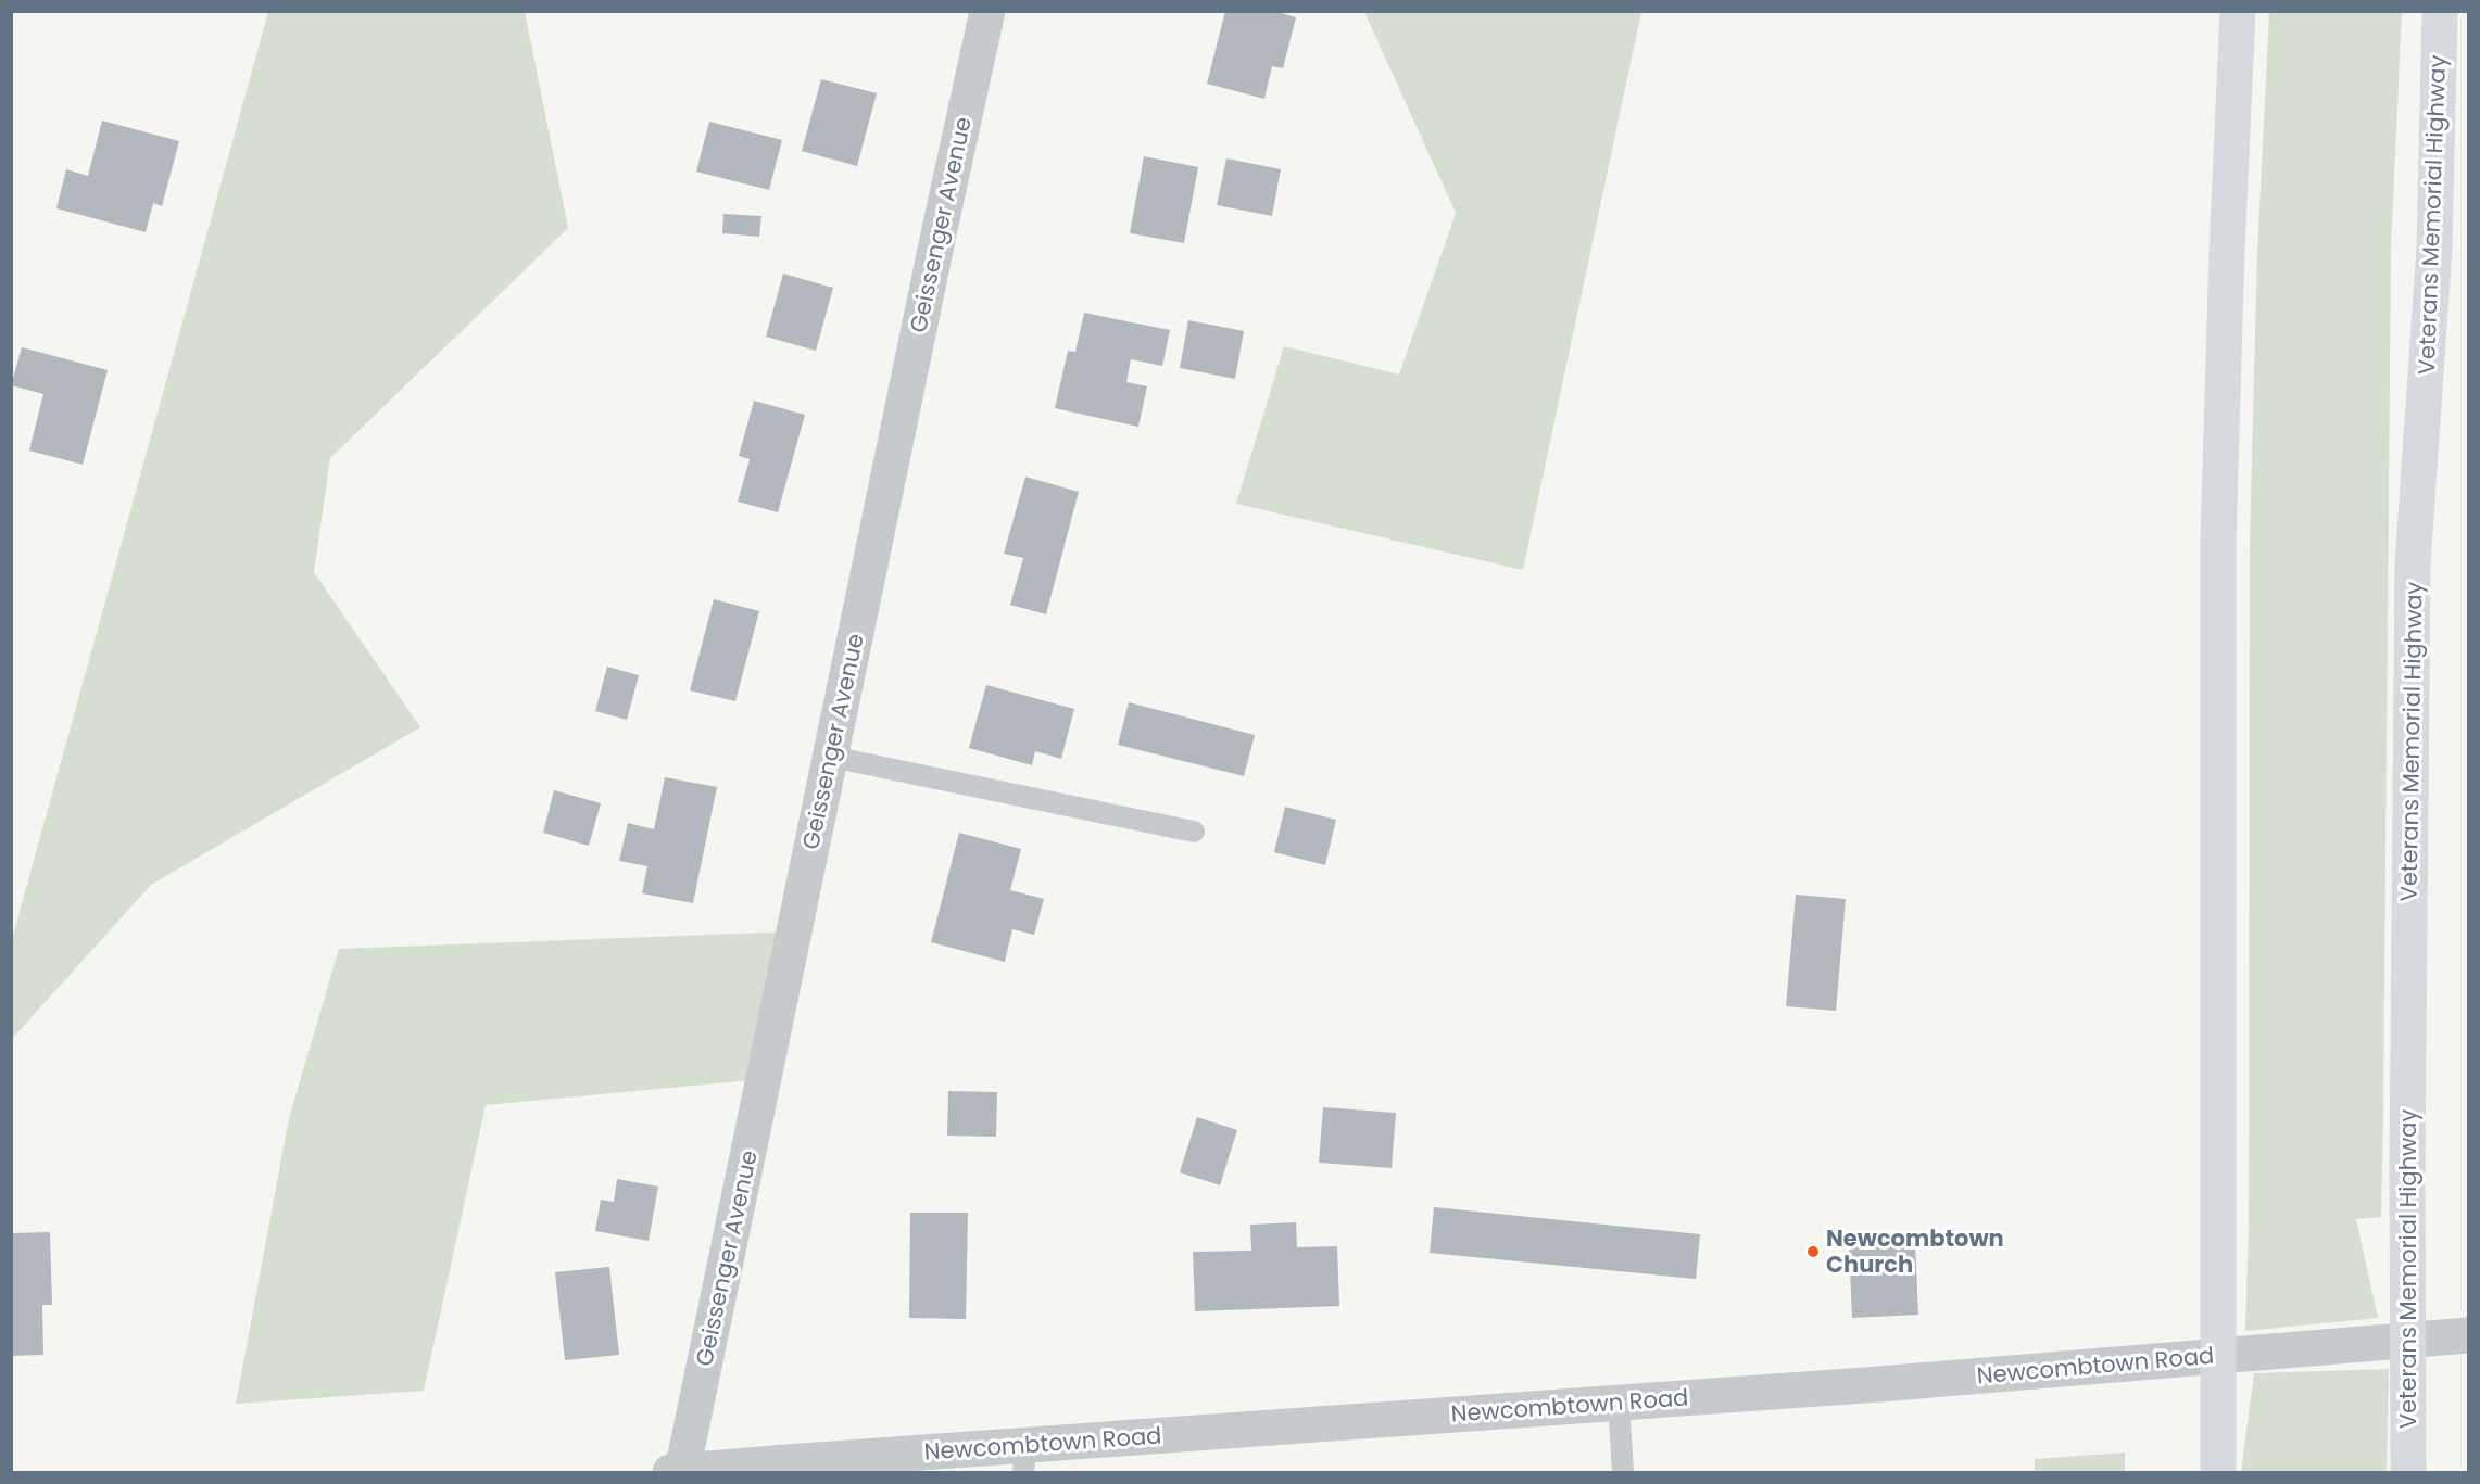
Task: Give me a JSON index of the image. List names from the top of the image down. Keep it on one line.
{"streets":{"highway":["Veterans Memorial Highway"],"street":["Geissenger Avenue","Newcombtown Road"]},"crossings":[["Geissenger Avenue","Newcombtown Road"]],"places":["Newcombtown Church"]}
